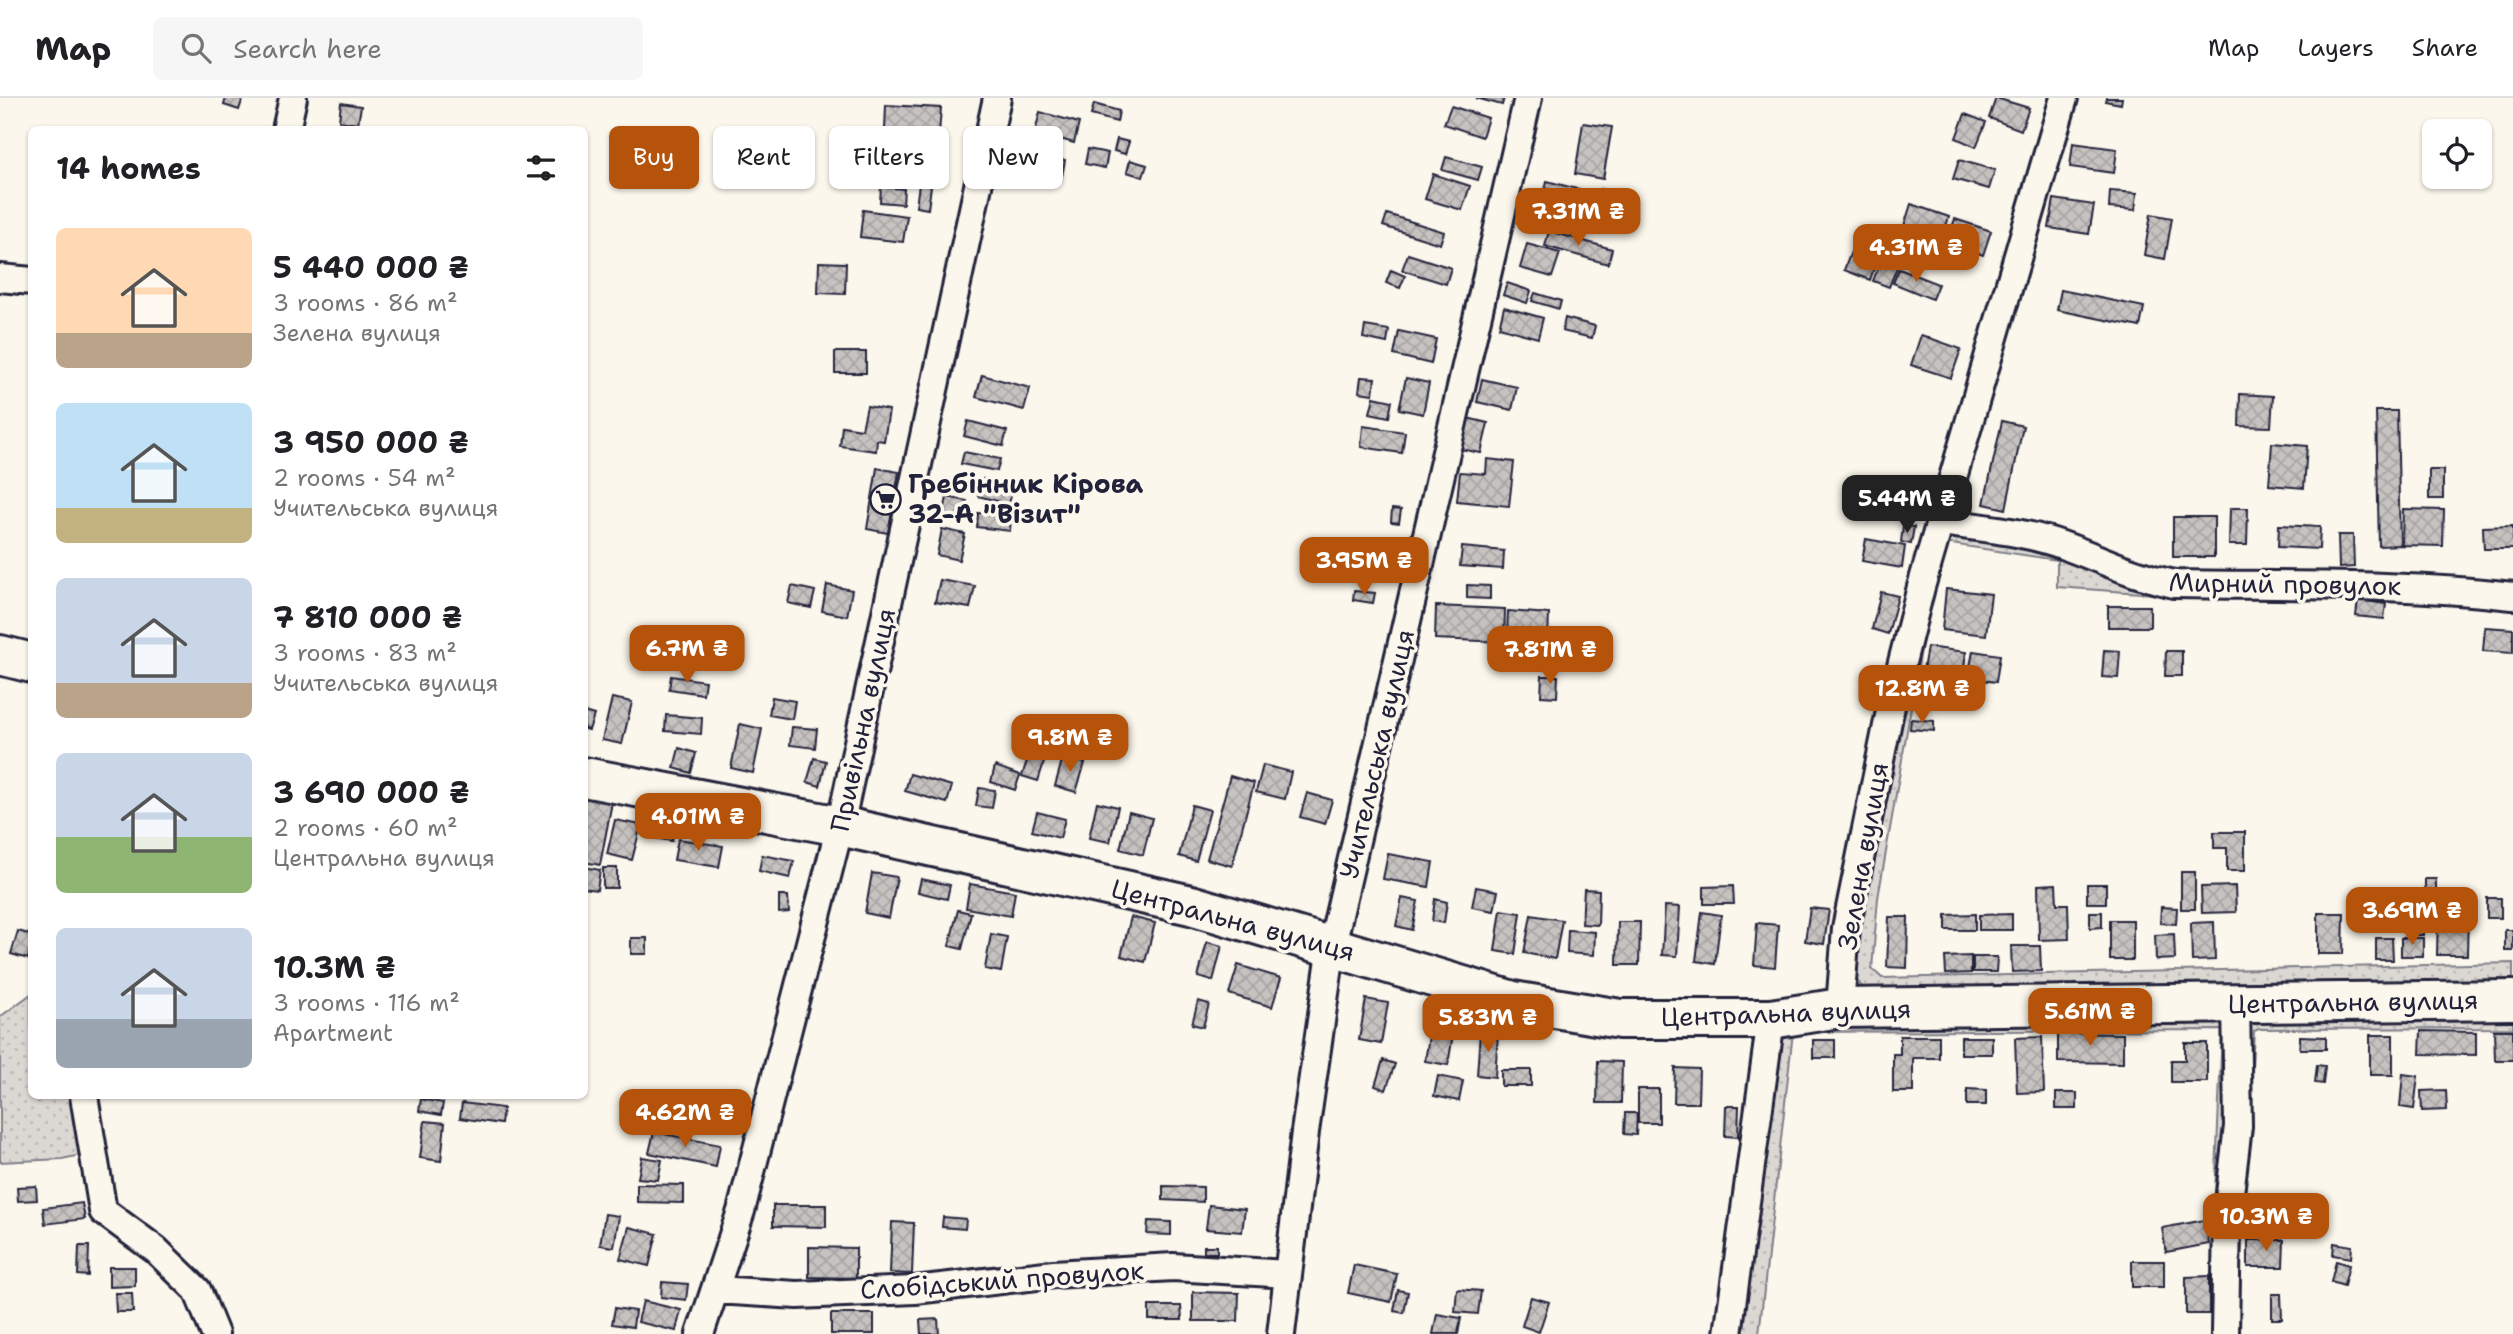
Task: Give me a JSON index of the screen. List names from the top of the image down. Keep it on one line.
{"streets":{"street":["Мирний провулок","Привільна вулиця","Учительська вулиця","Зелена вулиця","Центральна вулиця","Слобідський провулок"]},"crossings":[["Мирний провулок","Зелена вулиця"],["Привільна вулиця","Центральна вулиця"],["Привільна вулиця","Слобідський провулок"],["Учительська вулиця","Центральна вулиця"],["Учительська вулиця","Слобідський провулок"],["Зелена вулиця","Центральна вулиця"]],"places":{"supermarket":["Гребінник Кірова 32-А \"Візит\""]},"page":{"header":"Map","search":"Search here","nav":["Map","Layers","Share"],"chip":["Buy","Rent","Filters","New"],"heading":"14 homes","price":["7.31M ₴","4.31M ₴","5.44M ₴","3.95M ₴","6.7M ₴","7.81M ₴","12.8M ₴","9.8M ₴","4.01M ₴","3.69M ₴","5.61M ₴","5.83M ₴","4.62M ₴","10.3M ₴"],"list":[{"name":"5 440 000 ₴","note":"3 rooms · 86 m² · Зелена вулиця"},{"name":"3 950 000 ₴","note":"2 rooms · 54 m² · Учительська вулиця"},{"name":"7 810 000 ₴","note":"3 rooms · 83 m² · Учительська вулиця"},{"name":"3 690 000 ₴","note":"2 rooms · 60 m² · Центральна вулиця"},{"name":"10.3M ₴","note":"3 rooms · 116 m² · Apartment"}]}}
